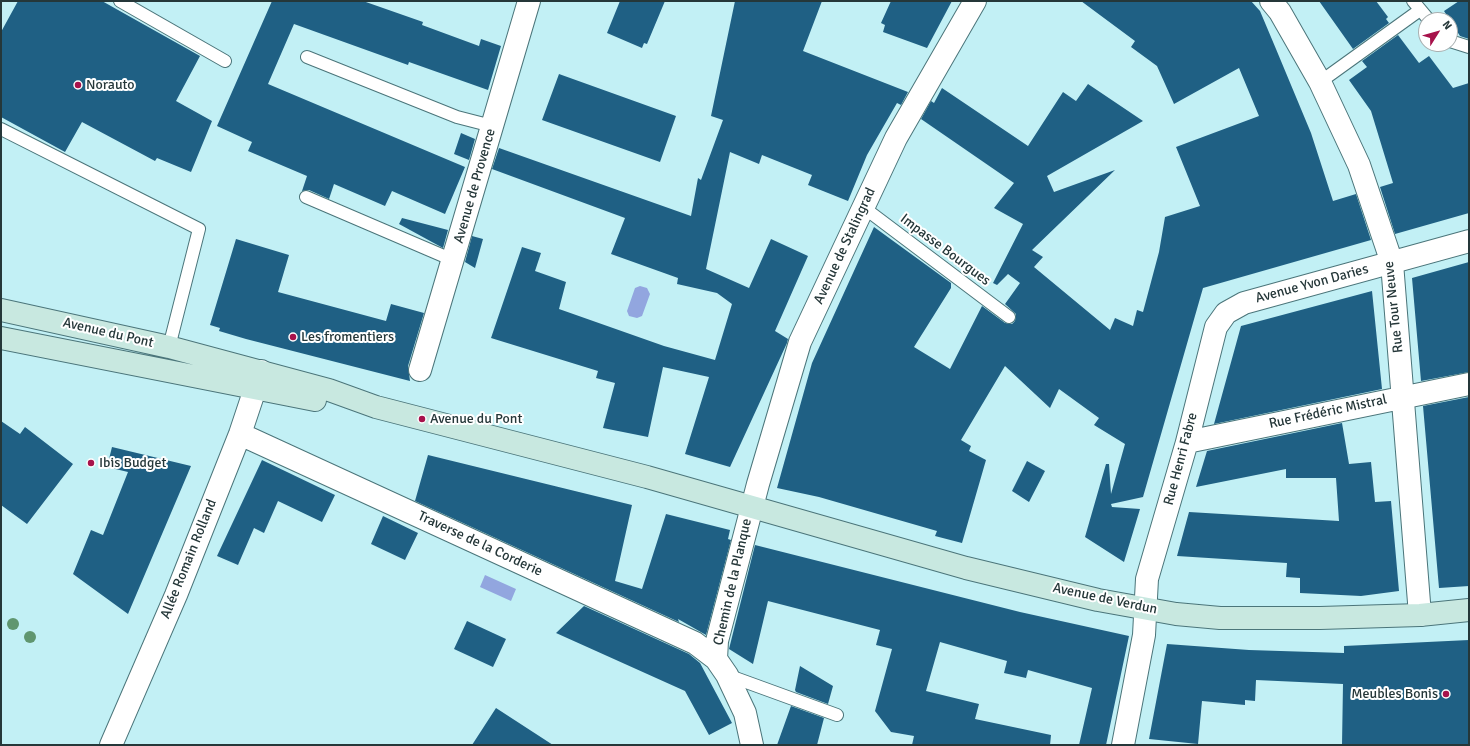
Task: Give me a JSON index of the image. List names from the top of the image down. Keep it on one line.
{"streets":{"main road":["Avenue du Pont","Avenue de Verdun"],"street":["Avenue de Provence","Avenue de Stalingrad","Avenue Yvon Daries","Rue Tour Neuve","Rue Frédéric Mistral","Rue Henri Fabre","Traverse de la Corderie","Allée Romain Rolland","Chemin de la Planque"],"lane":["Impasse Bourgues"]},"crossings":[["Avenue de Stalingrad","Impasse Bourgues"],["Avenue de Stalingrad","Avenue du Pont"],["Avenue de Stalingrad","Chemin de la Planque"],["Avenue de Stalingrad","Avenue de Verdun"],["Avenue Yvon Daries","Rue Tour Neuve"],["Avenue Yvon Daries","Rue Henri Fabre"],["Rue Tour Neuve","Rue Frédéric Mistral"],["Rue Tour Neuve","Avenue de Verdun"],["Avenue du Pont","Allée Romain Rolland"],["Avenue du Pont","Chemin de la Planque"],["Avenue du Pont","Avenue de Verdun"],["Rue Frédéric Mistral","Rue Henri Fabre"],["Rue Henri Fabre","Avenue de Verdun"],["Traverse de la Corderie","Allée Romain Rolland"],["Traverse de la Corderie","Chemin de la Planque"],["Chemin de la Planque","Avenue de Verdun"]],"places":["Norauto","Les fromentiers","Avenue du Pont","Ibis Budget","Meubles Bonis"],"north":"top right"}
